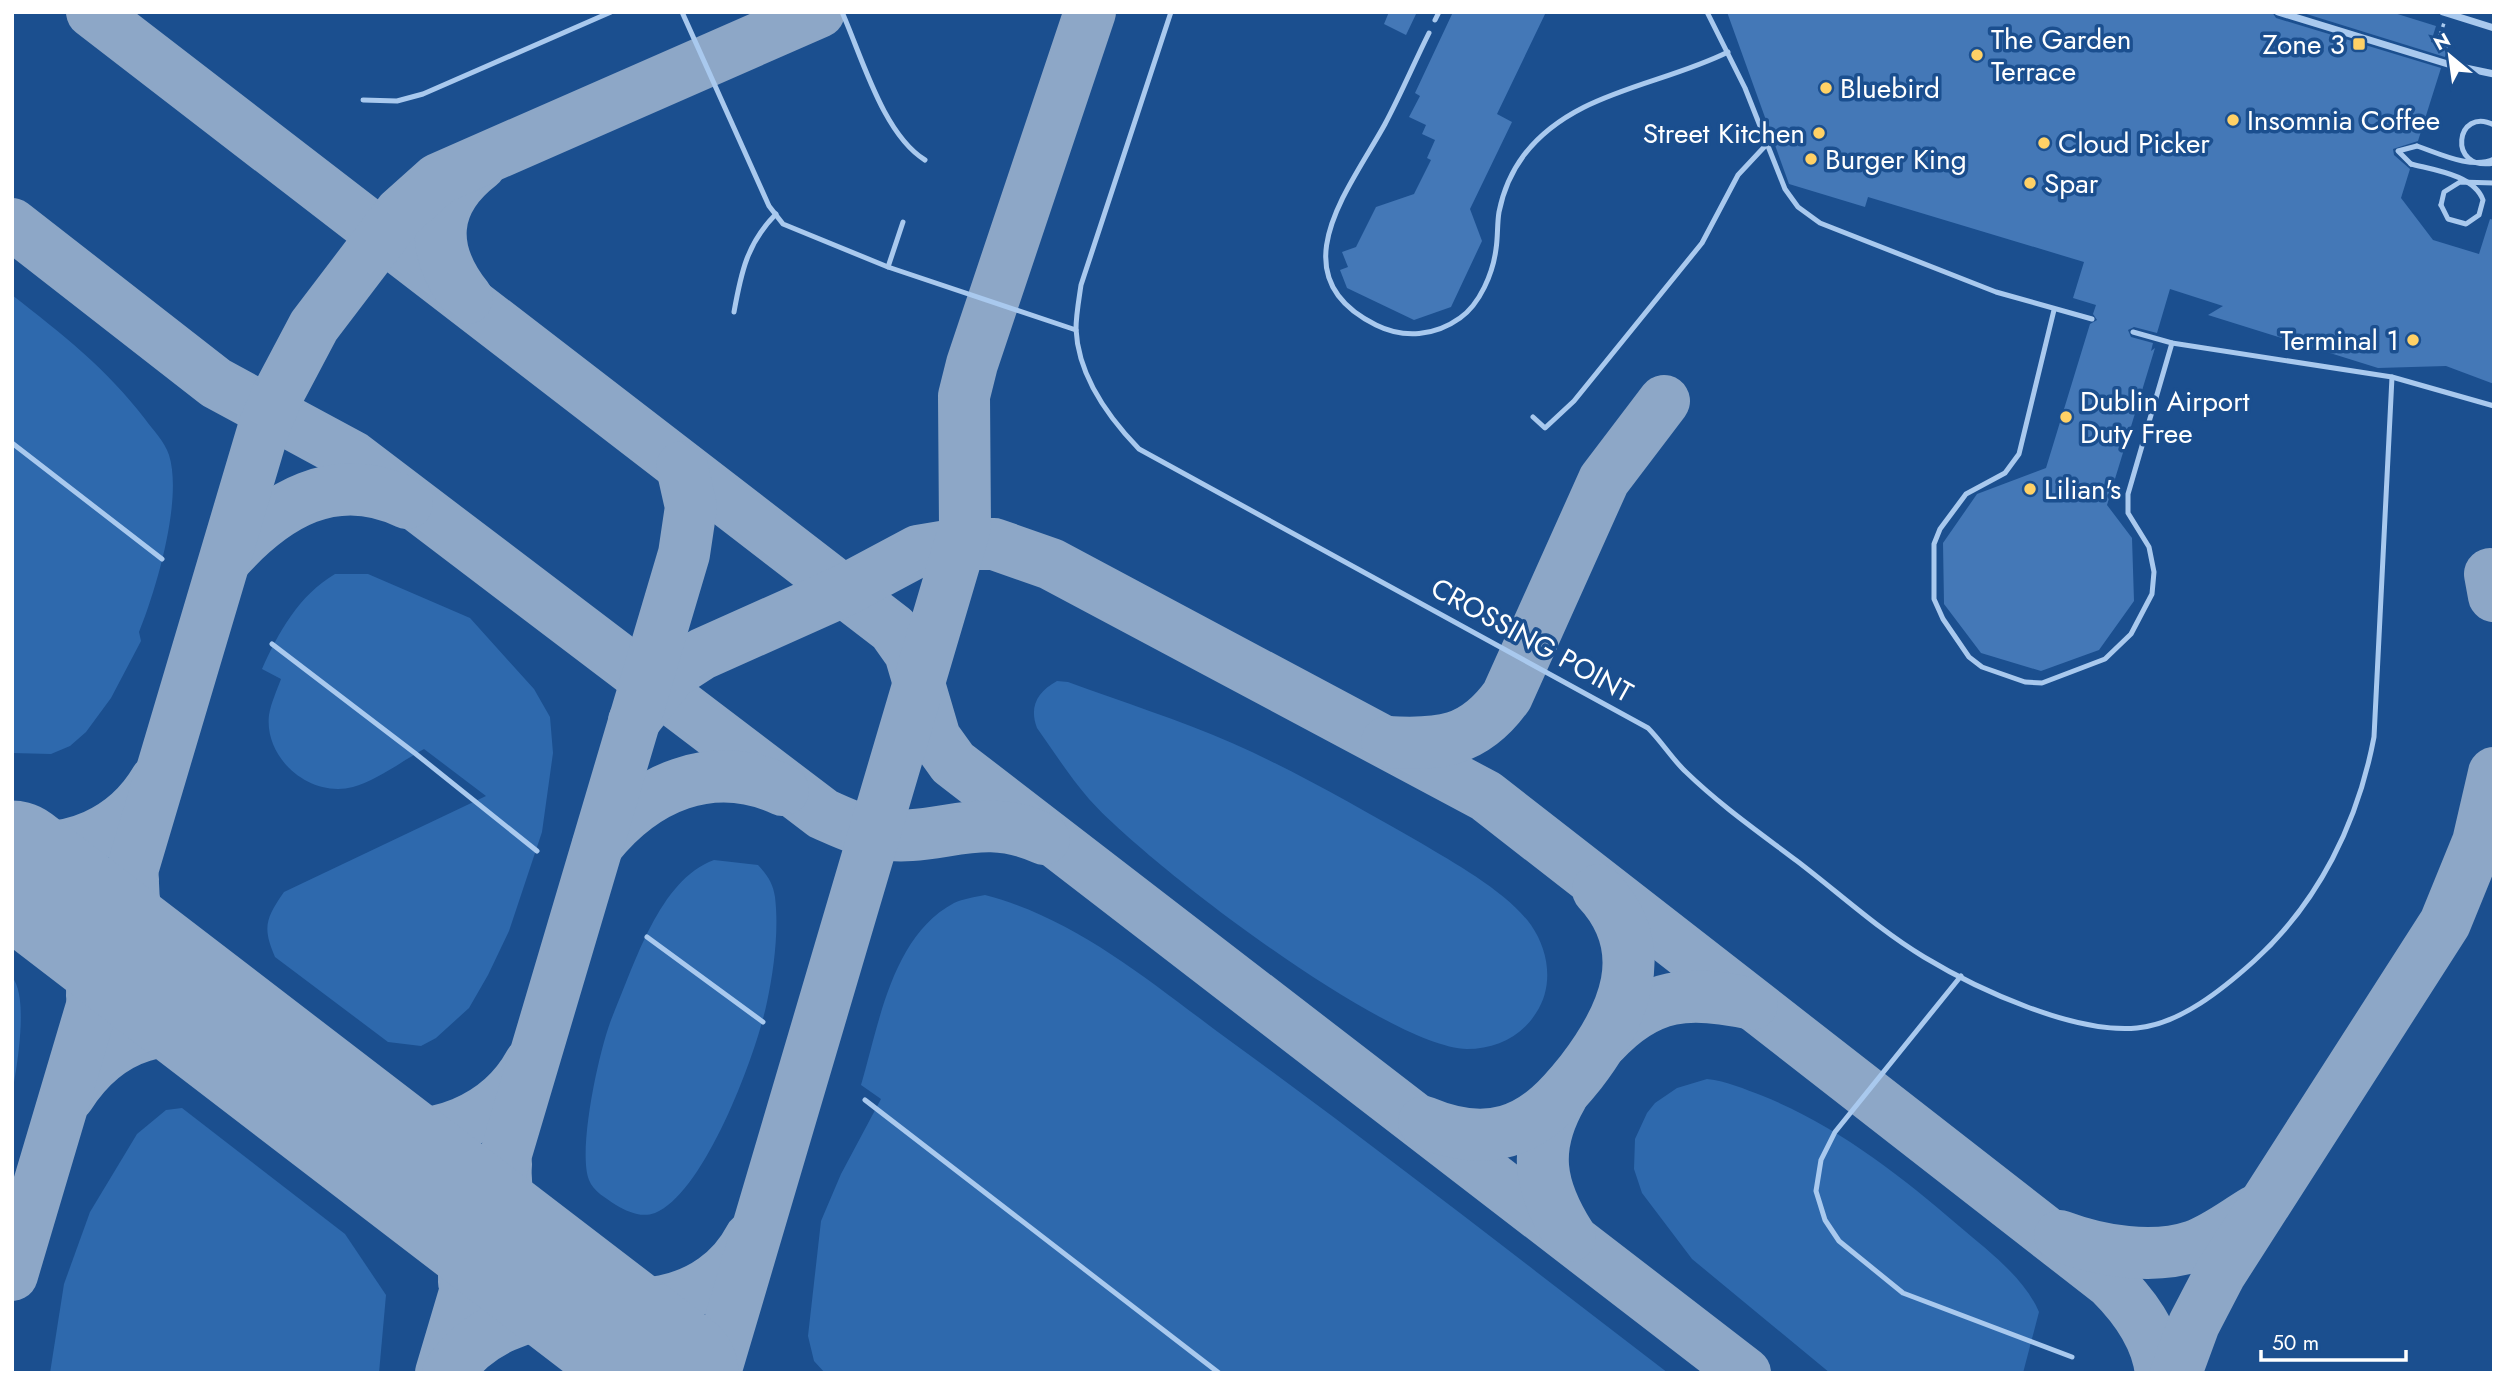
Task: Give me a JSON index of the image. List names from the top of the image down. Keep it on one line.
{"streets":{"lane":["CROSSING POINT"]},"places":{"transit":["Zone 3"],"other":["The Garden Terrace","Bluebird","Insomnia Coffee","Street Kitchen","Cloud Picker","Burger King","Spar","Terminal 1","Dublin Airport Duty Free","Lilian's"]},"scale_bar":"50 m","north":"top left"}
